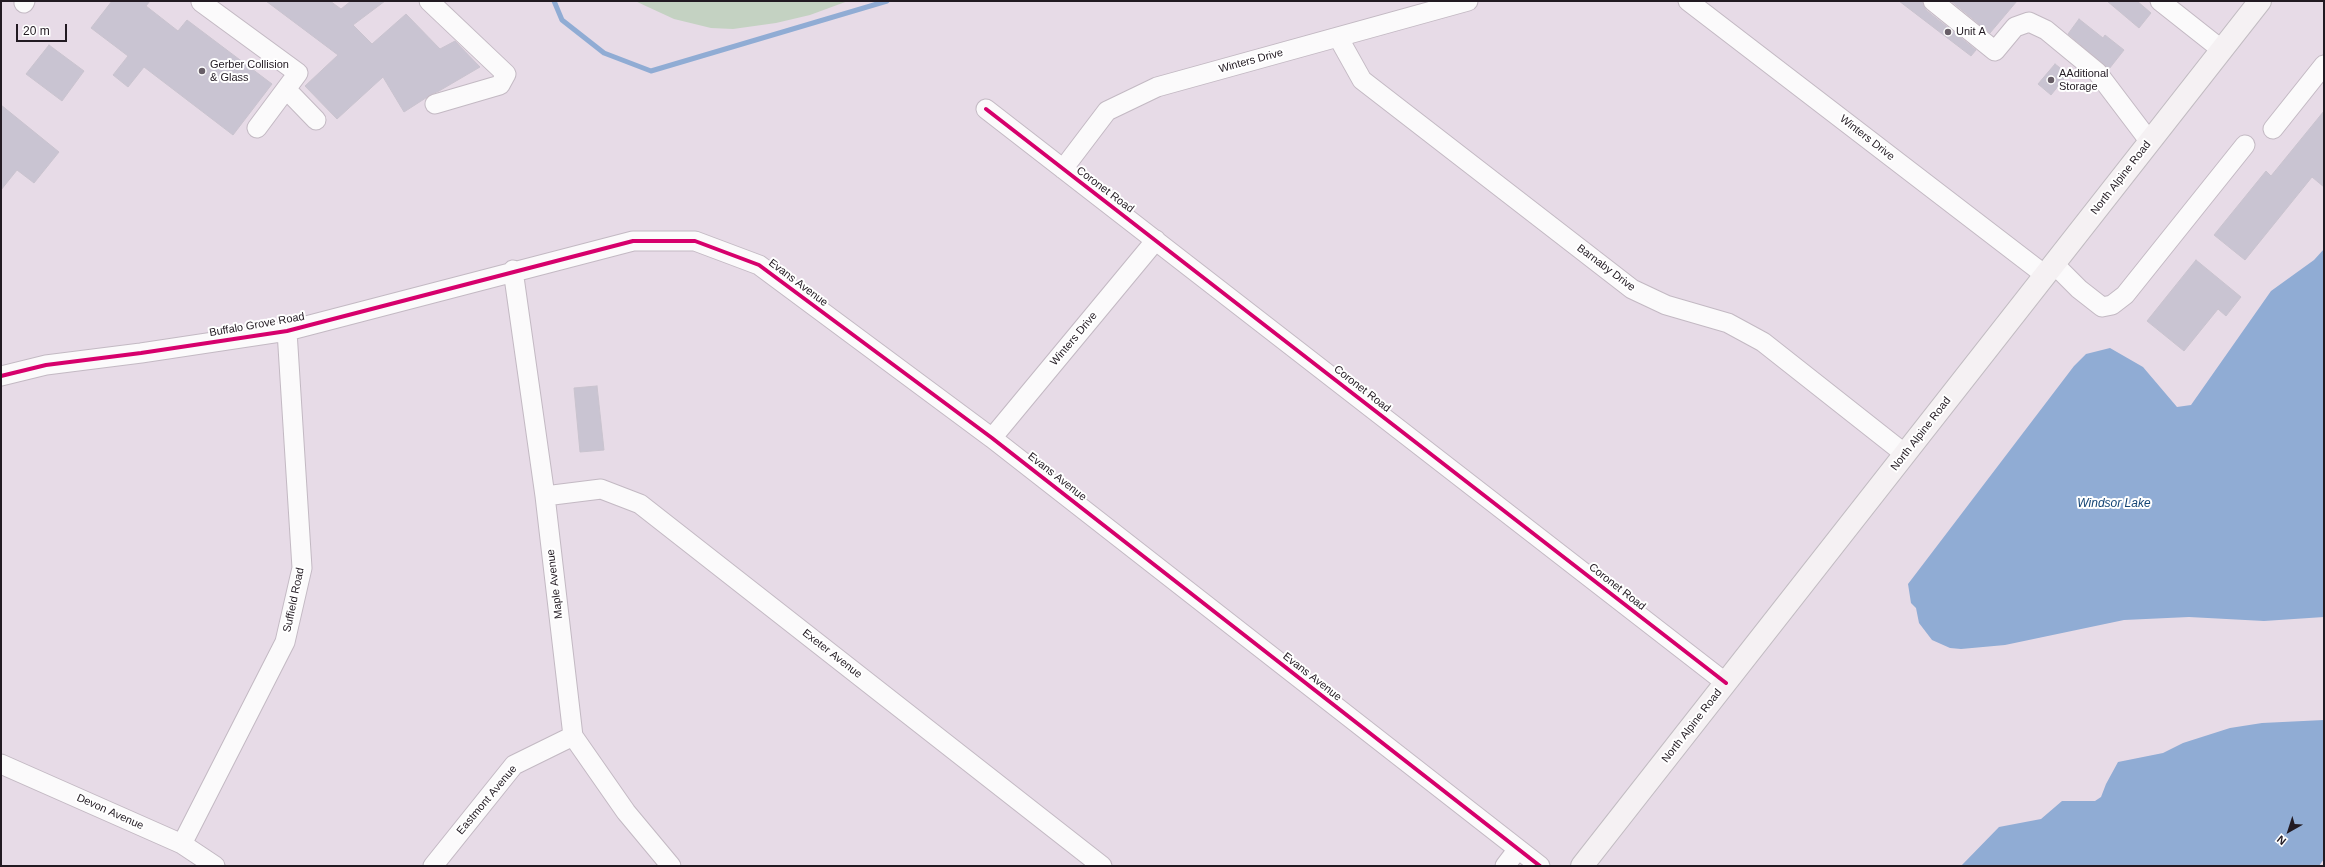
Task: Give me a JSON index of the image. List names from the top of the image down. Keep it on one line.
{"streets":{"main road":["North Alpine Road"],"street":["Winters Drive","Coronet Road","Barnaby Drive","Evans Avenue","Buffalo Grove Road","Maple Avenue","Suffield Road","Exeter Avenue","Eastmont Avenue","Devon Avenue"]},"crossings":[["Winters Drive","North Alpine Road"],["Winters Drive","Coronet Road"],["Winters Drive","Barnaby Drive"],["Winters Drive","Evans Avenue"],["North Alpine Road","Coronet Road"],["North Alpine Road","Barnaby Drive"],["Evans Avenue","Buffalo Grove Road"],["Evans Avenue","Maple Avenue"],["Buffalo Grove Road","Maple Avenue"],["Buffalo Grove Road","Suffield Road"],["Maple Avenue","Exeter Avenue"],["Maple Avenue","Eastmont Avenue"],["Suffield Road","Devon Avenue"]],"water":["Windsor Lake"],"places":["Unit A","Gerber Collision & Glass","AAditional Storage"],"scale_bar":"20 m","north":"bottom left"}
